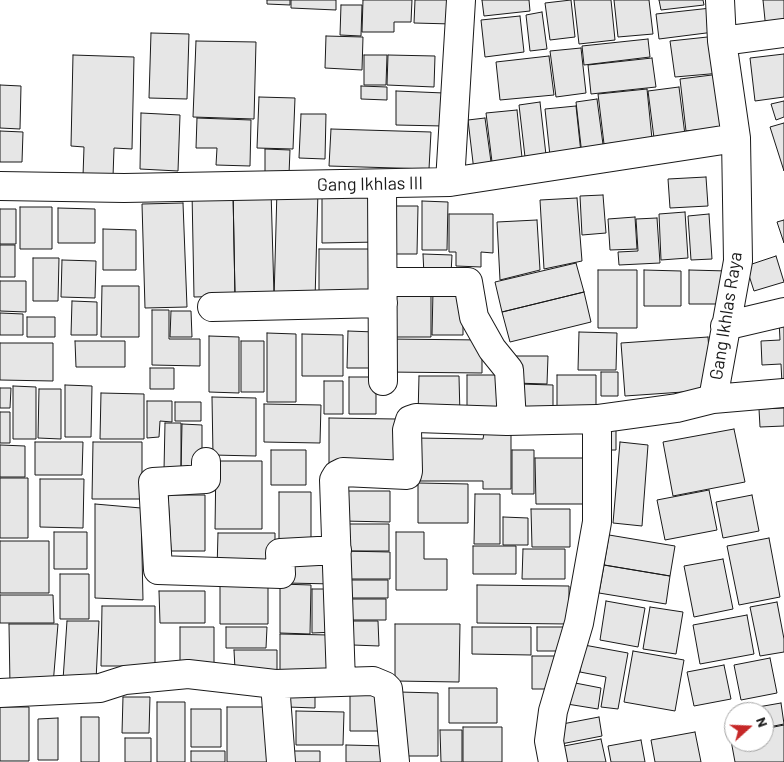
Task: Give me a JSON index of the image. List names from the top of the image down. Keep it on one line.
{"streets":{"street":["Gang Ikhlas III","Gang Ikhlas Raya"]},"crossings":[["Gang Ikhlas III","Gang Ikhlas Raya"]],"north":"right"}
